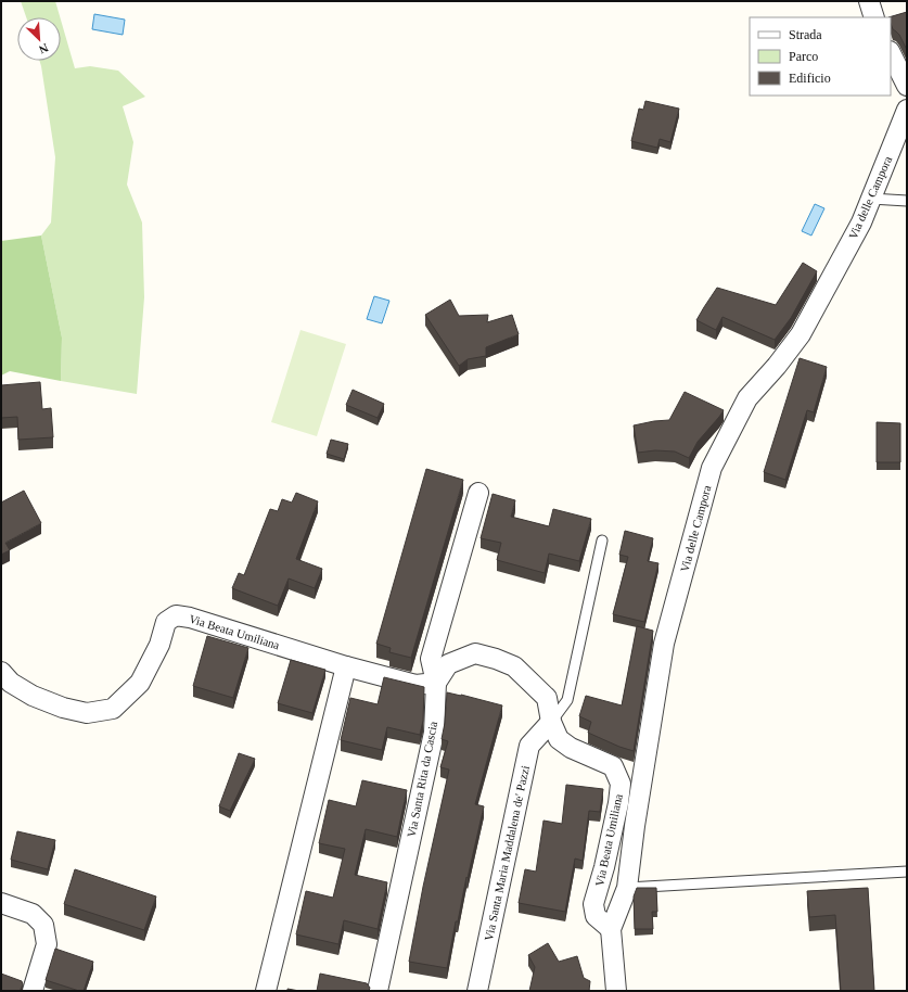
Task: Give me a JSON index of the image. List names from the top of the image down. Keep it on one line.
{"streets":{"street":["Via delle Campora","Via Beata Umiliana","Via Santa Rita da Cascia","Via Santa Maria Maddalena de' Pazzi"]},"crossings":[["Via delle Campora","Via Beata Umiliana"],["Via Beata Umiliana","Via Santa Rita da Cascia"],["Via Beata Umiliana","Via Santa Maria Maddalena de' Pazzi"]],"legend":["Strada","Parco","Edificio"],"north":"bottom right"}
